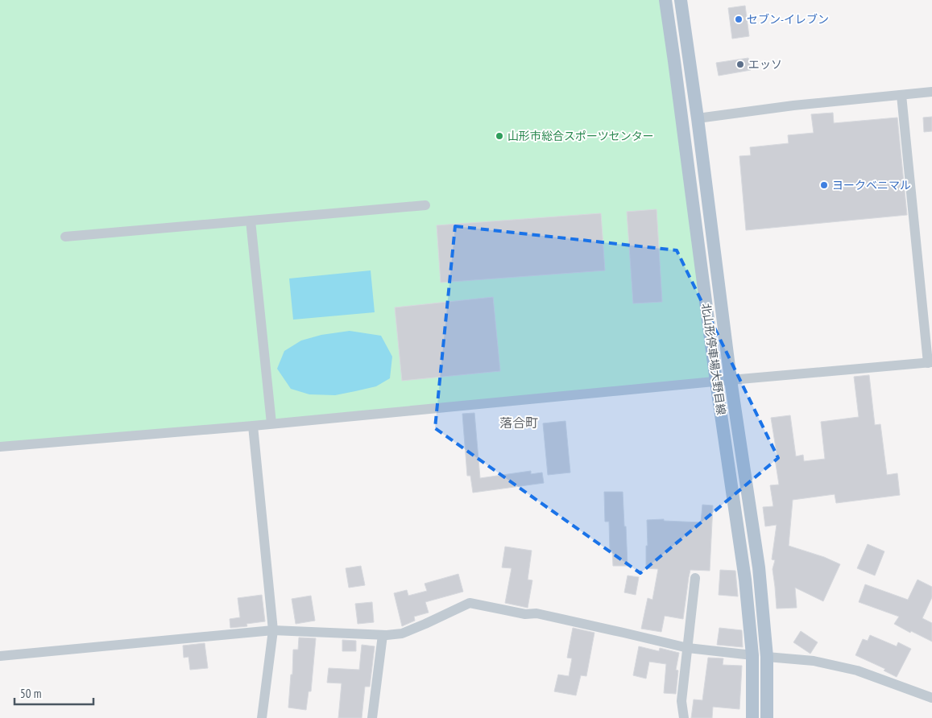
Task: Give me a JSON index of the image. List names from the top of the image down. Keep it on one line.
{"streets":{"main road":["北山形停車場大野目線"]},"districts":["落合町"],"places":["セブン-イレブン","エッソ","山形市総合スポーツセンター","ヨークベニマル"],"scale_bar":"50 m"}
